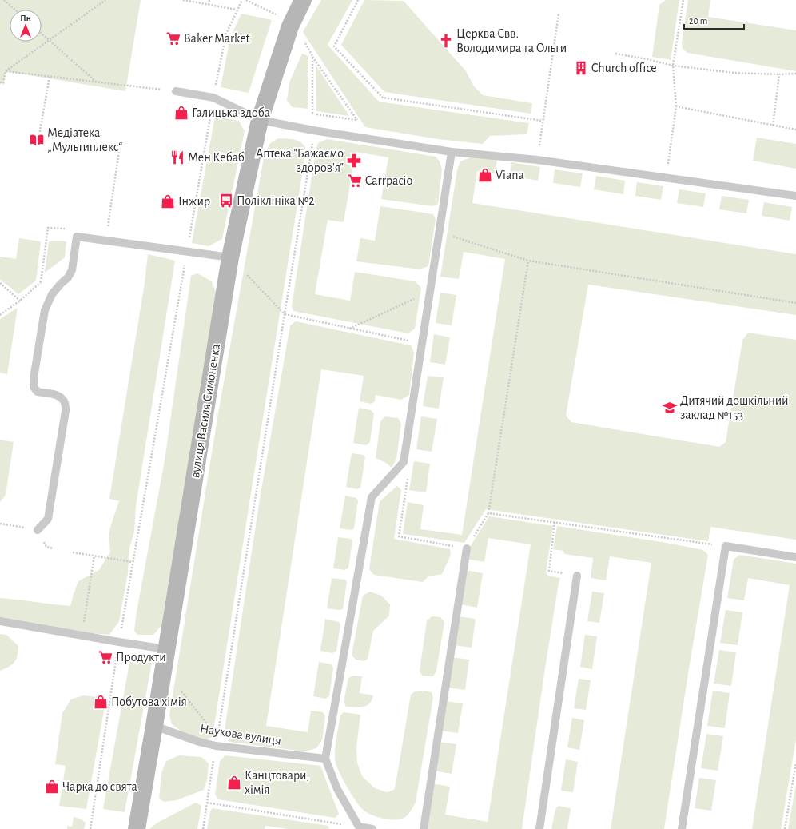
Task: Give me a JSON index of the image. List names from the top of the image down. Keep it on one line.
{"streets":{"street":["вулиця Василя Симоненка"],"lane":["Наукова вулиця"]},"crossings":[["вулиця Василя Симоненка","Наукова вулиця"]],"places":{"supermarket":["Baker Market","Carrpacio","Продукти"],"church":["Церква Свв. Володимира та Ольги"],"building":["Church office"],"shop":["Галицька здоба","Viana","Інжир","Побутова хімія","Канцтовари, хімія","Чарка до свята"],"library":["Медіатека „Мультиплекс“"],"restaurant":["Мен Кебаб"],"pharmacy":["Аптека \"Бажаємо здоров'я\""],"bus stop":["Поліклініка №2"],"school or university":["Дитячий дошкільний заклад №153"]},"scale_bar":"20 m","north":"top"}
